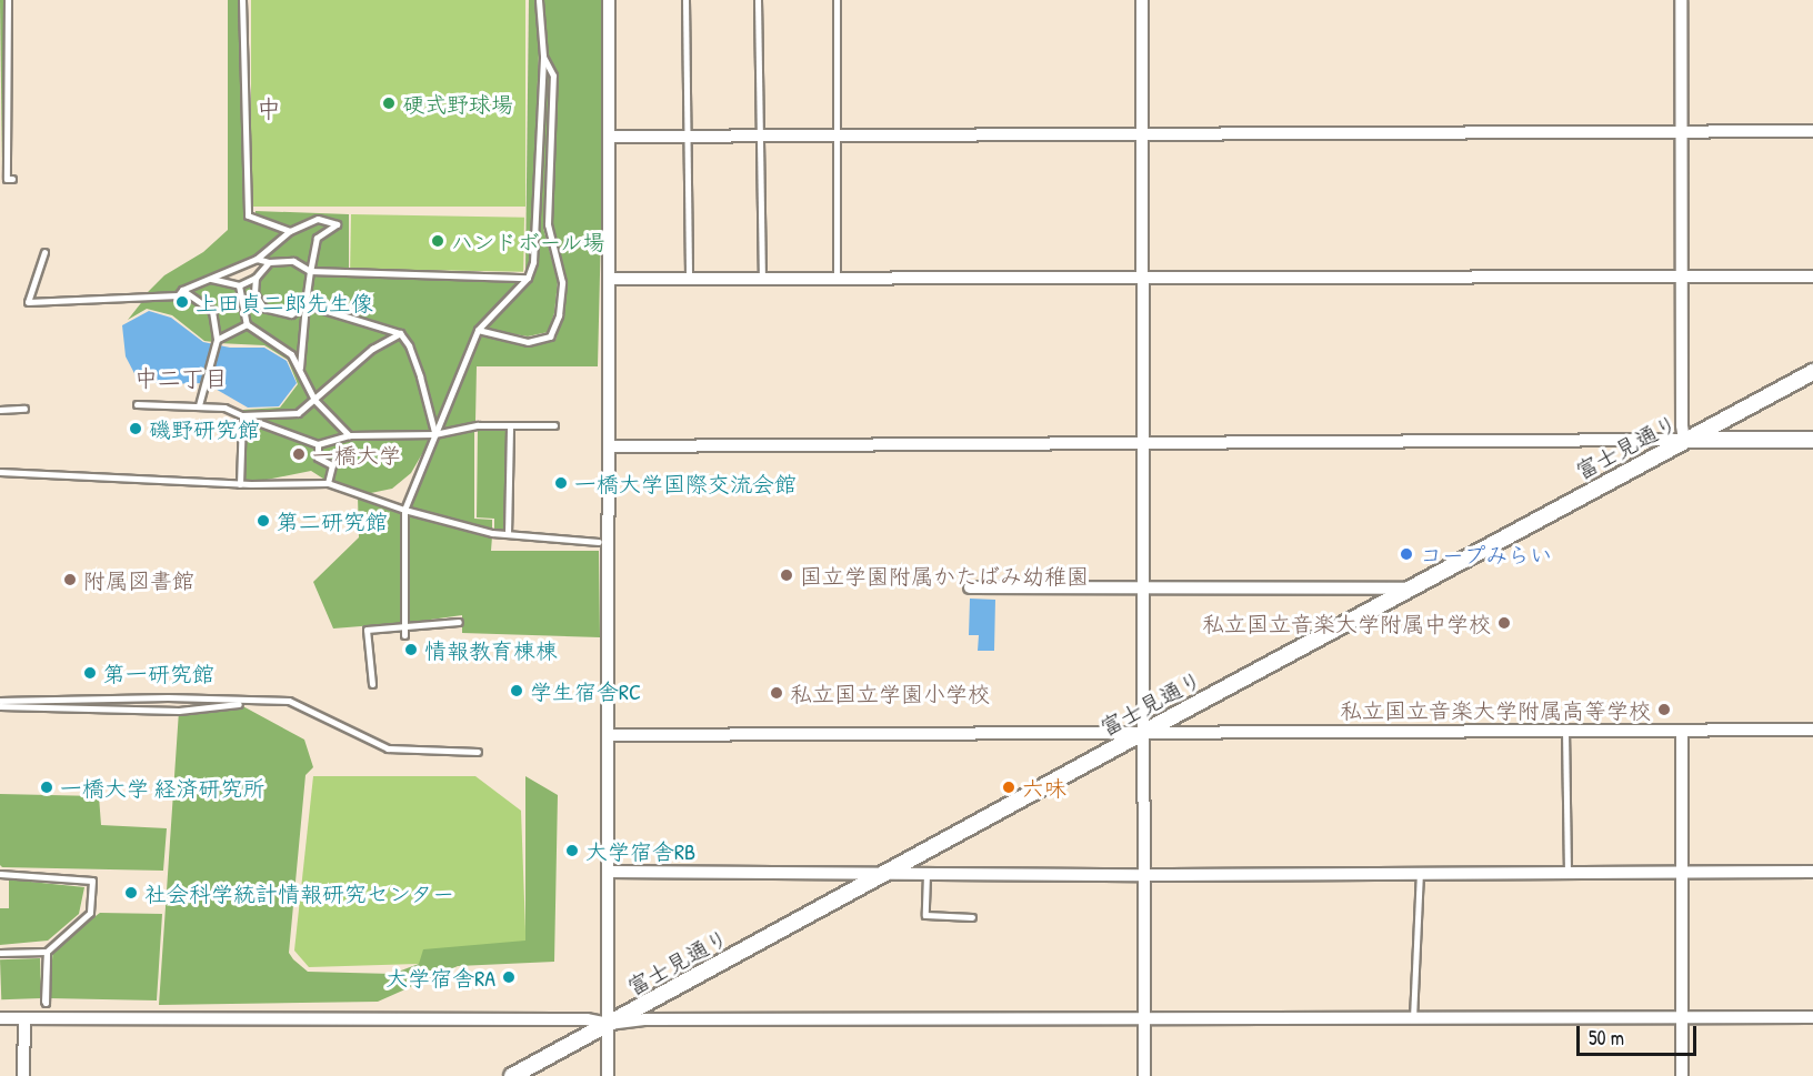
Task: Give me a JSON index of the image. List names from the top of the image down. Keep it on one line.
{"streets":{"street":["富士見通り"]},"districts":["中","中二丁目"],"places":["硬式野球場","ハンドボール場","上田貞二郎先生像","磯野研究館","一橋大学","一橋大学国際交流会館","第二研究館","コープみらい","国立学園附属かたばみ幼稚園","附属図書館","私立国立音楽大学附属中学校","情報教育棟棟","第一研究館","学生宿舎RC","私立国立学園小学校","私立国立音楽大学附属高等学校","一橋大学 経済研究所","六味","大学宿舎RB","社会科学統計情報研究センター","大学宿舎RA"],"scale_bar":"50 m"}
